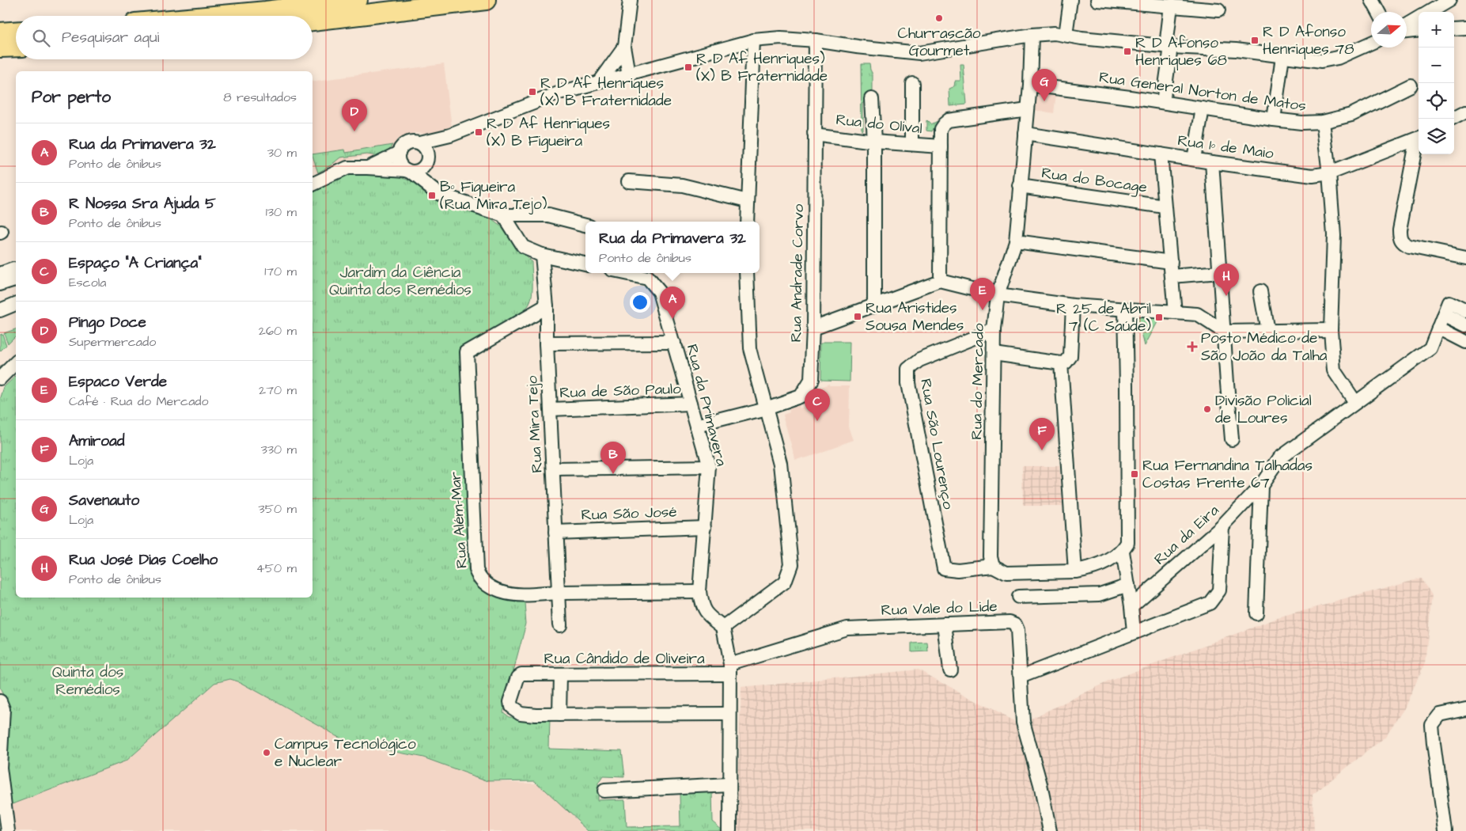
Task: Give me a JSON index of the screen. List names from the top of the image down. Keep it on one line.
{"streets":{"street":["Rua General Norton de Matos","Rua do Olival","Rua 1º de Maio","Rua do Bocage","Rua Andrade Corvo","Rua do Mercado","Rua de São Paulo","Rua da Primavera","Rua Mira Tejo","Rua São Lourenço","Rua São José","Rua Além-Mar","Rua da Eira","Rua Vale do Lide","Rua Cândido de Oliveira"]},"crossings":[["Rua General Norton de Matos","Rua do Mercado"],["Rua do Olival","Rua Andrade Corvo"],["Rua 1º de Maio","Rua do Mercado"],["Rua do Bocage","Rua do Mercado"],["Rua Andrade Corvo","Rua da Primavera"],["Rua do Mercado","Rua São Lourenço"],["Rua de São Paulo","Rua da Primavera"],["Rua de São Paulo","Rua Mira Tejo"],["Rua da Primavera","Rua São José"],["Rua da Primavera","Rua Além-Mar"],["Rua Mira Tejo","Rua São José"],["Rua Mira Tejo","Rua Além-Mar"],["Rua Vale do Lide","Rua Cândido de Oliveira"]],"parks":["Jardim da Ciência Quinta dos Remédios","Quinta dos Remédios"],"places":{"other":["Churrascão Gourmet","Divisão Policial de Loures","Campus Tecnológico e Nuclear"],"transit":["R D Afonso Henriques 78","R D Afonso Henriques 68","R D Af Henriques) (X) B Fraternidade","R D Af Henriques (X) B Fraternidade","R D Af Henriques (X) B Figueira","Bº Figueira (Rua Mira Tejo)","Rua Aristides Sousa Mendes","R 25 de Abril 7 (C Saúde)","Rua Fernandina Talhadas Costas Frente 67"],"health":["Posto Médico de São João da Talha"]},"north":"right","page":{"map_buttons":["+","−"],"search":"Pesquisar aqui","pins":["G","D","H","E","A","C","F","B"],"heading":["Por perto","8 resultados"],"list":[{"mark":"A","name":"Rua da Primavera 32","note":"Ponto de ônibus","value":"30 m"},{"mark":"B","name":"R Nossa Sra Ajuda 5","note":"Ponto de ônibus","value":"130 m"},{"mark":"C","name":"Espaço \"A Criança\"","note":"Escola","value":"170 m"},{"mark":"D","name":"Pingo Doce","note":"Supermercado","value":"260 m"},{"mark":"E","name":"Espaco Verde","note":"Café · Rua do Mercado","value":"270 m"},{"mark":"F","name":"Amiroad","note":"Loja","value":"330 m"},{"mark":"G","name":"Savenauto","note":"Loja","value":"350 m"},{"mark":"H","name":"Rua José Dias Coelho","note":"Ponto de ônibus","value":"450 m"}],"popup":["Rua da Primavera 32","Ponto de ônibus"]}}
